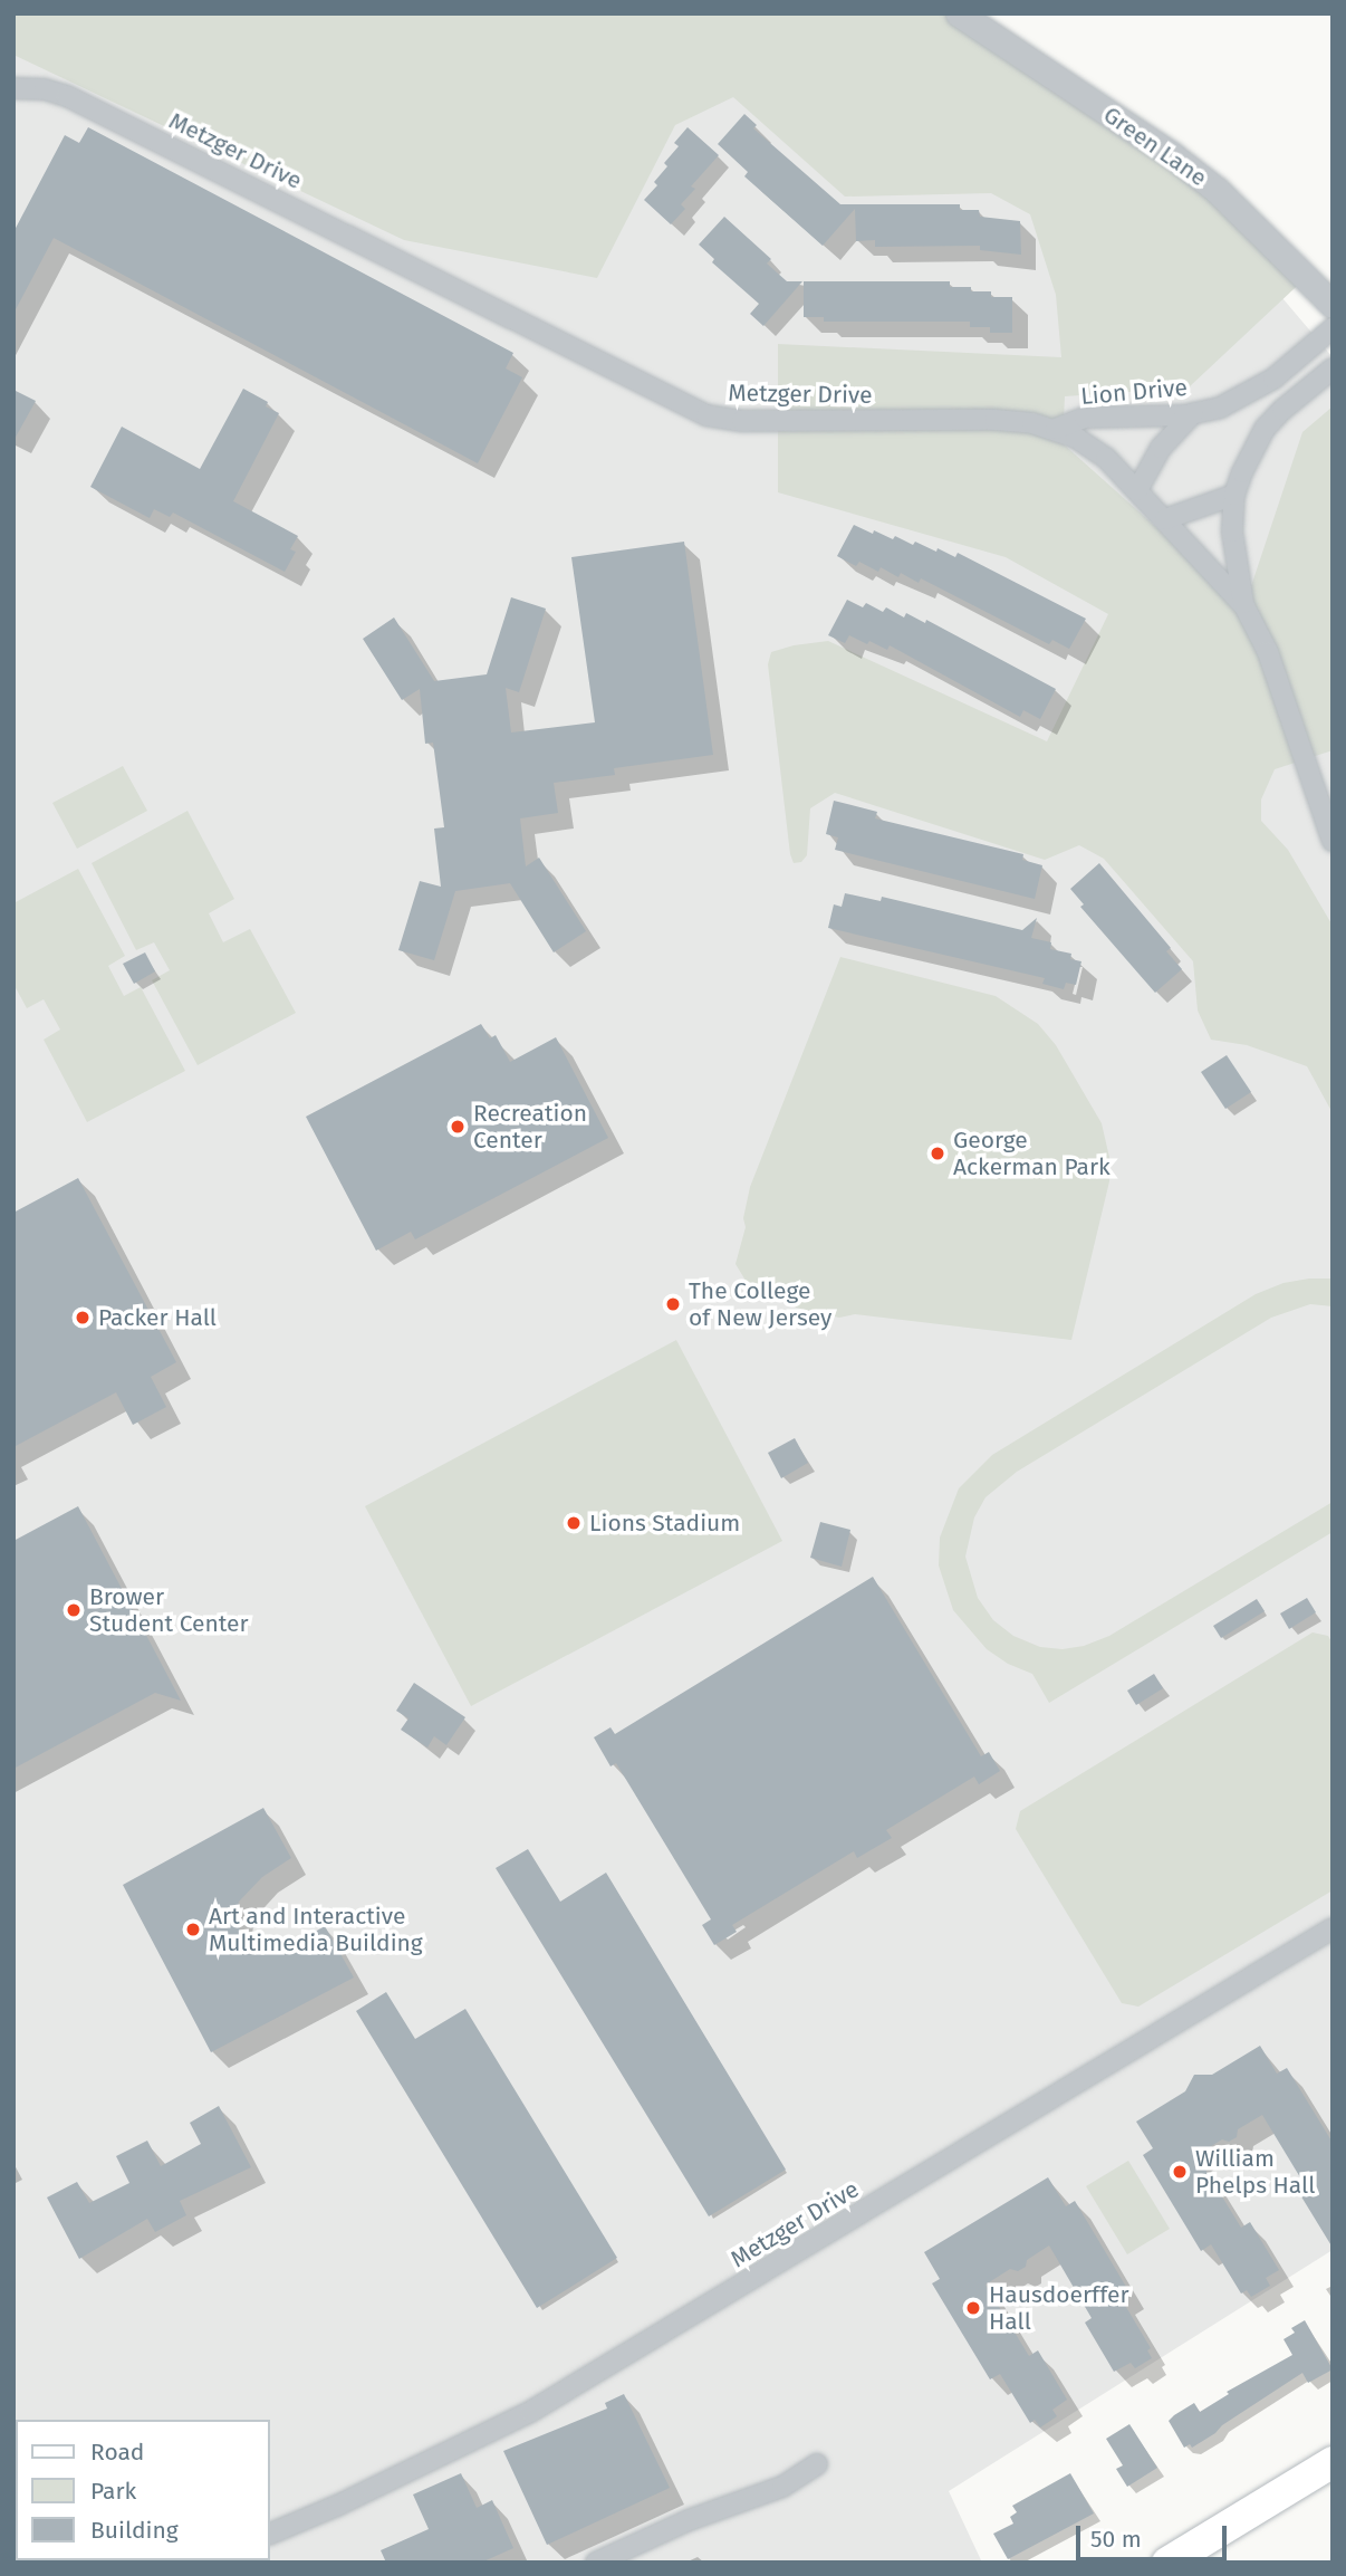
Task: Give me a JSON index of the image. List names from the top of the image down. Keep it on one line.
{"streets":{"street":["Green Lane","Metzger Drive","Lion Drive"]},"crossings":[["Metzger Drive","Lion Drive"]],"places":["Recreation Center","George Ackerman Park","The College of New Jersey","Packer Hall","Lions Stadium","Brower Student Center","Art and Interactive Multimedia Building","William Phelps Hall","Hausdoerffer Hall"],"legend":["Road","Park","Building"],"scale_bar":"50 m"}
